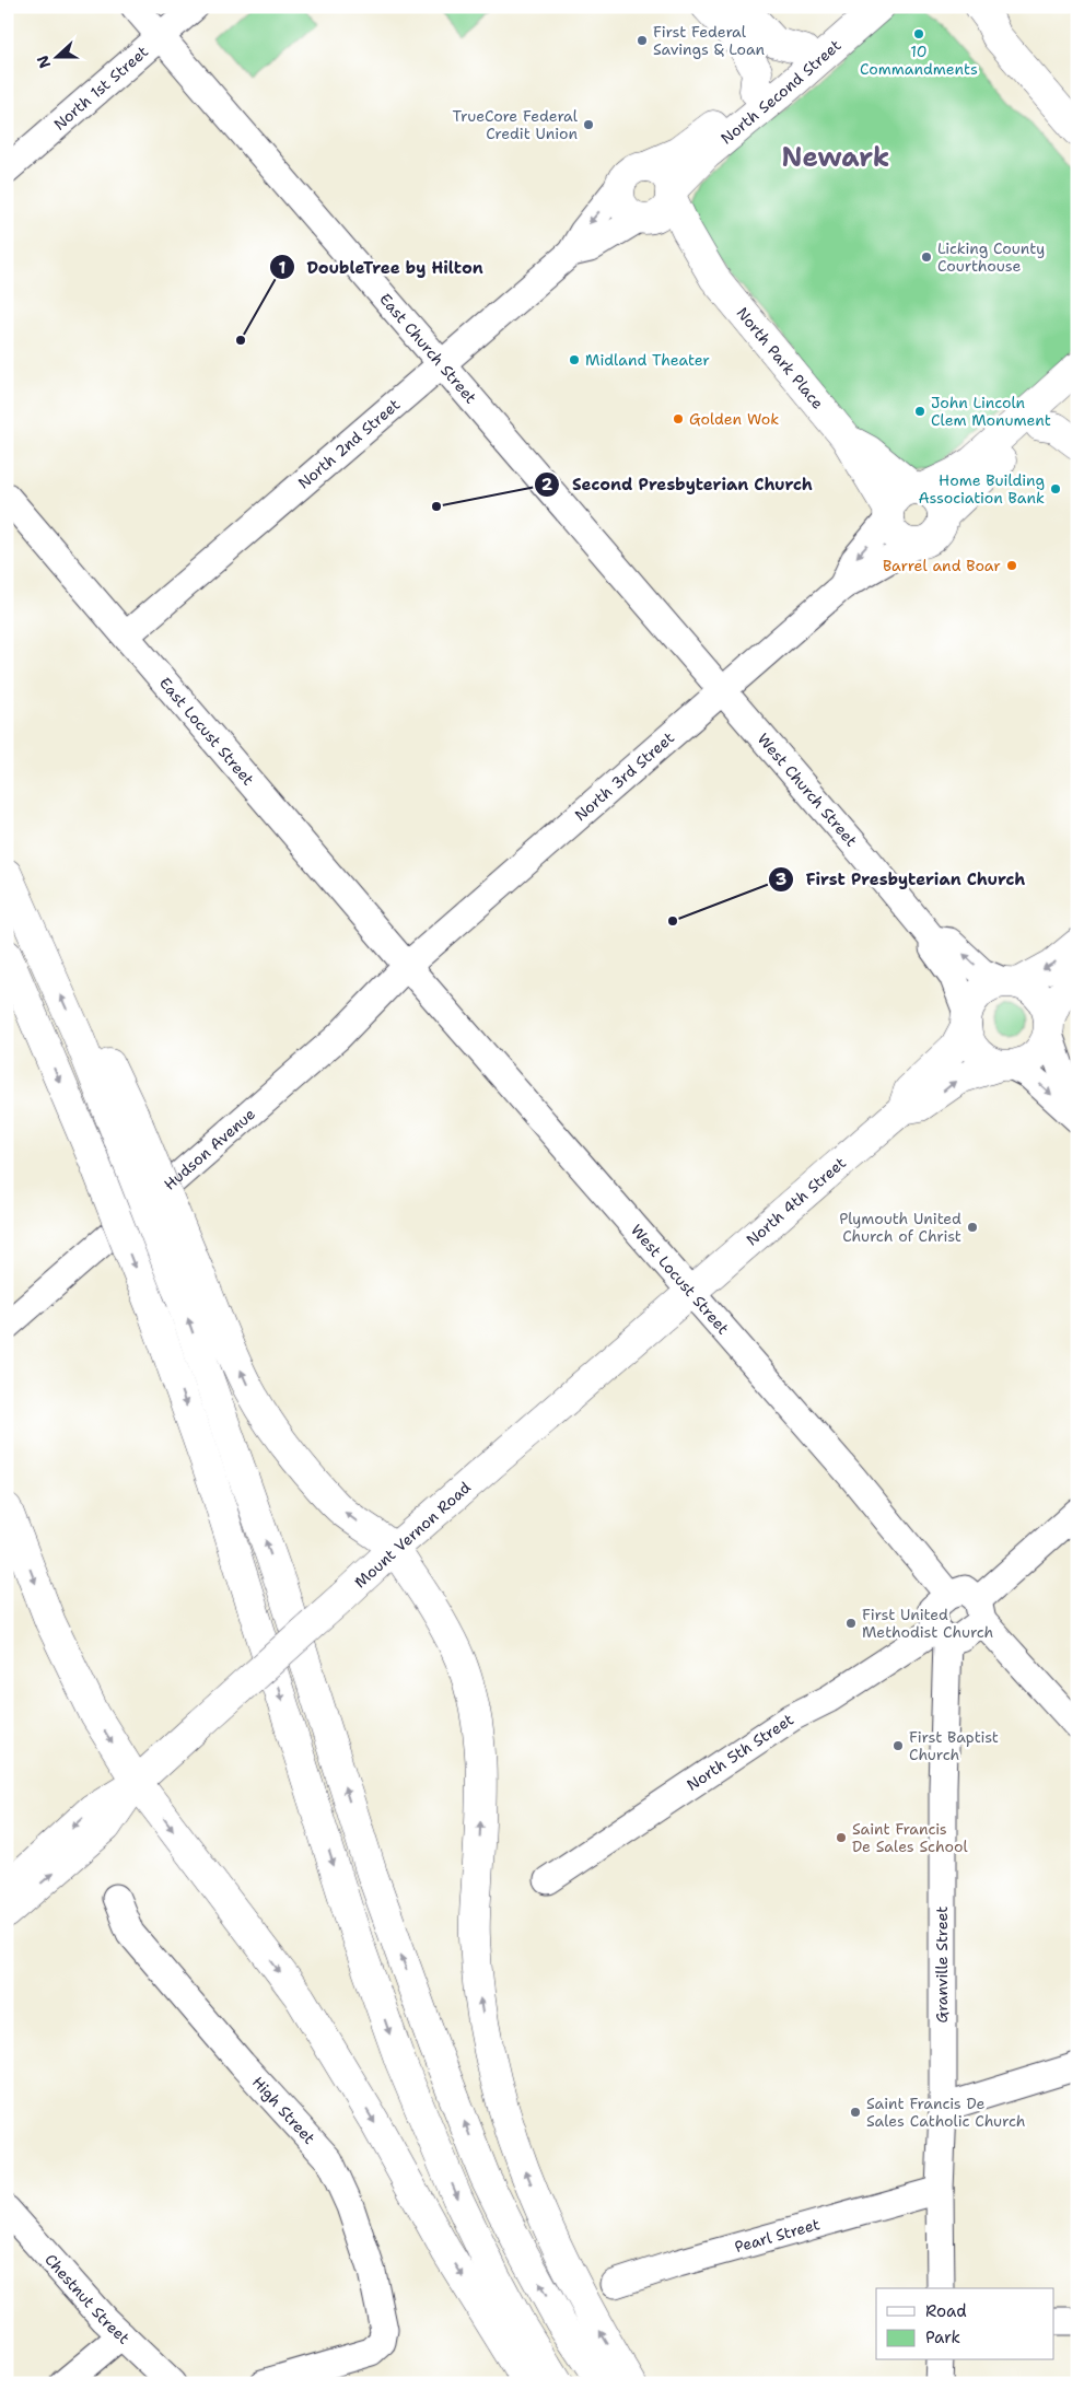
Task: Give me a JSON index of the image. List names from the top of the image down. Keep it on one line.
{"streets":{"main road":["North Second Street","North Park Place","North 4th Street","Mount Vernon Road"],"street":["North 1st Street","East Church Street","North 2nd Street","East Locust Street","North 3rd Street","West Church Street","Hudson Avenue","West Locust Street","North 5th Street","Granville Street","High Street","Pearl Street","Chestnut Street"]},"crossings":[["North 1st Street","East Church Street"],["North Second Street","North Park Place"],["North Second Street","North 2nd Street"],["East Church Street","North 2nd Street"],["East Church Street","North 3rd Street"],["East Church Street","West Church Street"],["North Park Place","North 2nd Street"],["North Park Place","North 3rd Street"],["North 2nd Street","East Locust Street"],["East Locust Street","North 3rd Street"],["East Locust Street","Hudson Avenue"],["East Locust Street","West Locust Street"],["North 3rd Street","West Church Street"],["North 3rd Street","Hudson Avenue"],["North 3rd Street","West Locust Street"],["West Church Street","North 4th Street"],["Hudson Avenue","West Locust Street"],["North 4th Street","West Locust Street"],["North 4th Street","Mount Vernon Road"],["West Locust Street","Mount Vernon Road"],["West Locust Street","North 5th Street"],["West Locust Street","Granville Street"],["North 5th Street","Granville Street"],["Granville Street","Pearl Street"]],"districts":["Newark"],"places":["10 Commandments","First Federal Savings & Loan","TrueCore Federal Credit Union","Licking County Courthouse","DoubleTree by Hilton","Midland Theater","John Lincoln Clem Monument","Golden Wok","Home Building Association Bank","Second Presbyterian Church","Barrel and Boar","First Presbyterian Church","Plymouth United Church of Christ","First United Methodist Church","First Baptist Church","Saint Francis De Sales School","Saint Francis De Sales Catholic Church"],"legend":["Road","Park"],"north":"left"}
